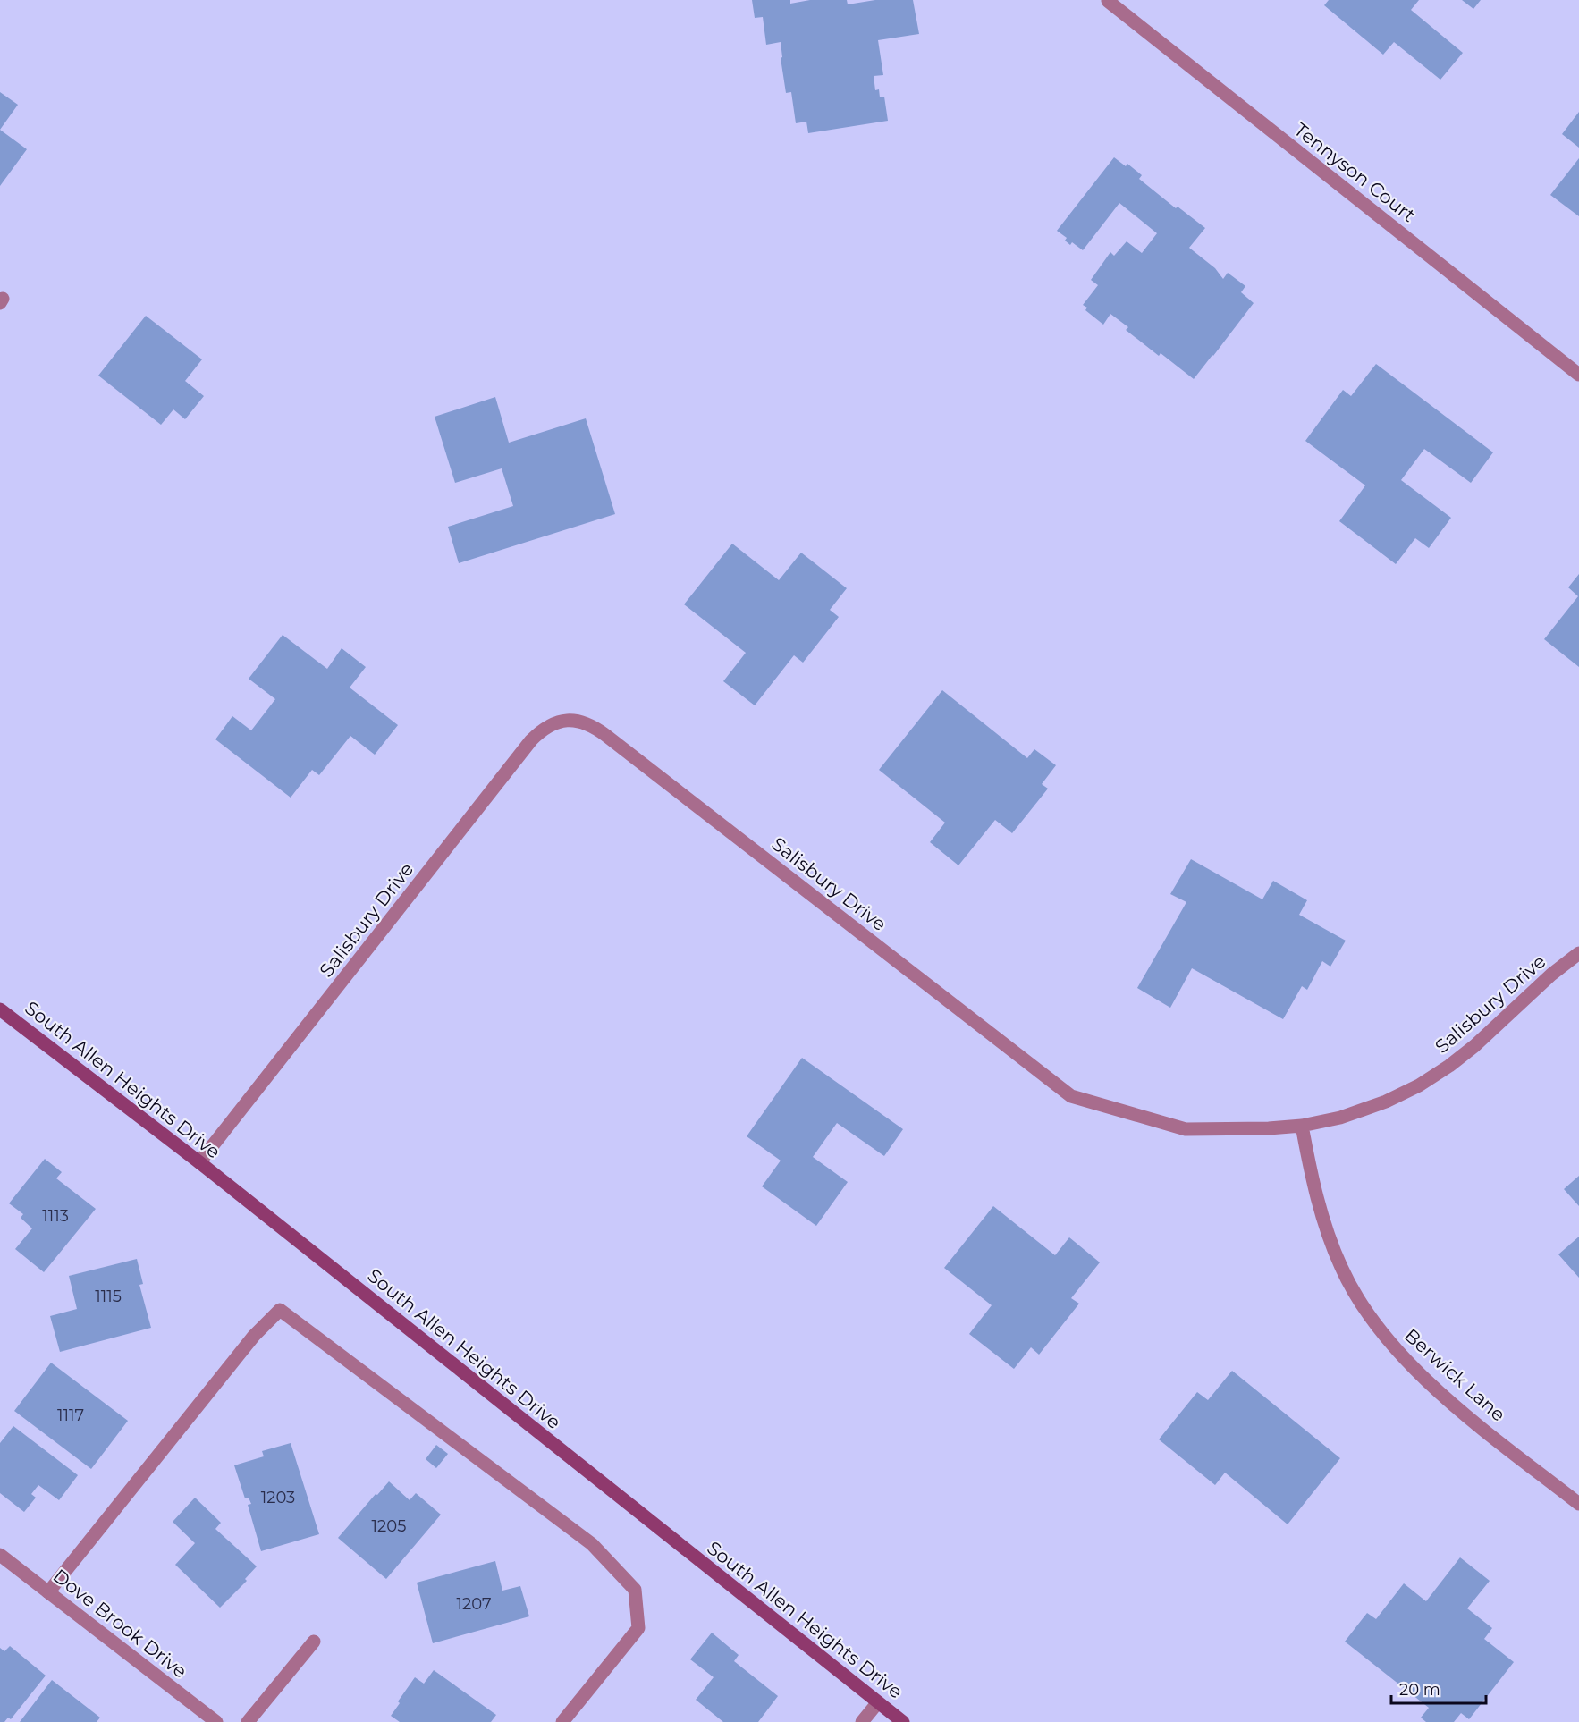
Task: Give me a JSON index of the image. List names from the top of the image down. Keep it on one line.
{"streets":{"main road":["South Allen Heights Drive"],"street":["Tennyson Court","Salisbury Drive","Berwick Lane","Dove Brook Drive"]},"crossings":[["Salisbury Drive","South Allen Heights Drive"],["Salisbury Drive","Berwick Lane"]],"house_numbers":["1113","1115","1117","1203","1205","1207"],"scale_bar":"20 m"}
